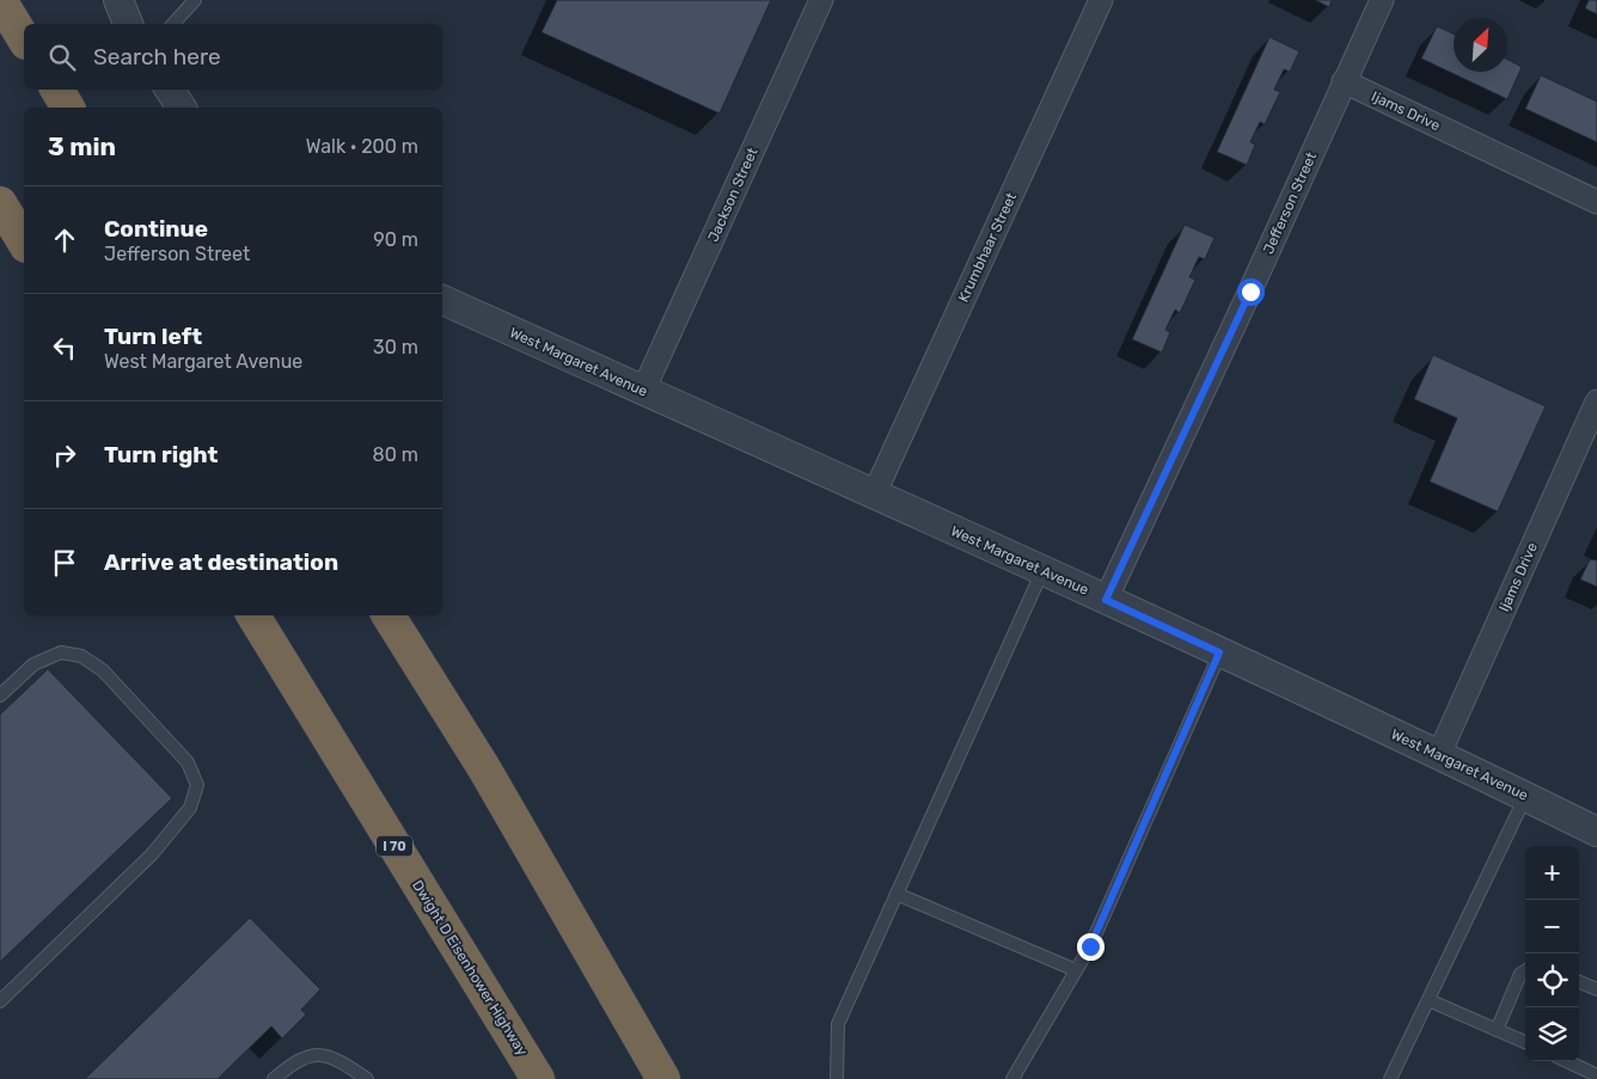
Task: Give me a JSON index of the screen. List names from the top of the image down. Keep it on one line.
{"streets":{"highway":["I 70","Dwight D Eisenhower Highway"],"street":["Ijams Drive","Jackson Street","Jefferson Street","Krumbhaar Street","West Margaret Avenue"]},"crossings":[["Ijams Drive","Jefferson Street"],["Ijams Drive","West Margaret Avenue"],["Jackson Street","West Margaret Avenue"],["Jefferson Street","West Margaret Avenue"],["Krumbhaar Street","West Margaret Avenue"]],"north":"top right","page":{"search":"Search here","heading":["3 min","Walk · 200 m"],"list":[["Continue","Jefferson Street","90 m"],["Turn left","West Margaret Avenue","30 m"],["Turn right","80 m"],"Arrive at destination"],"map_buttons":["+","−"]}}
